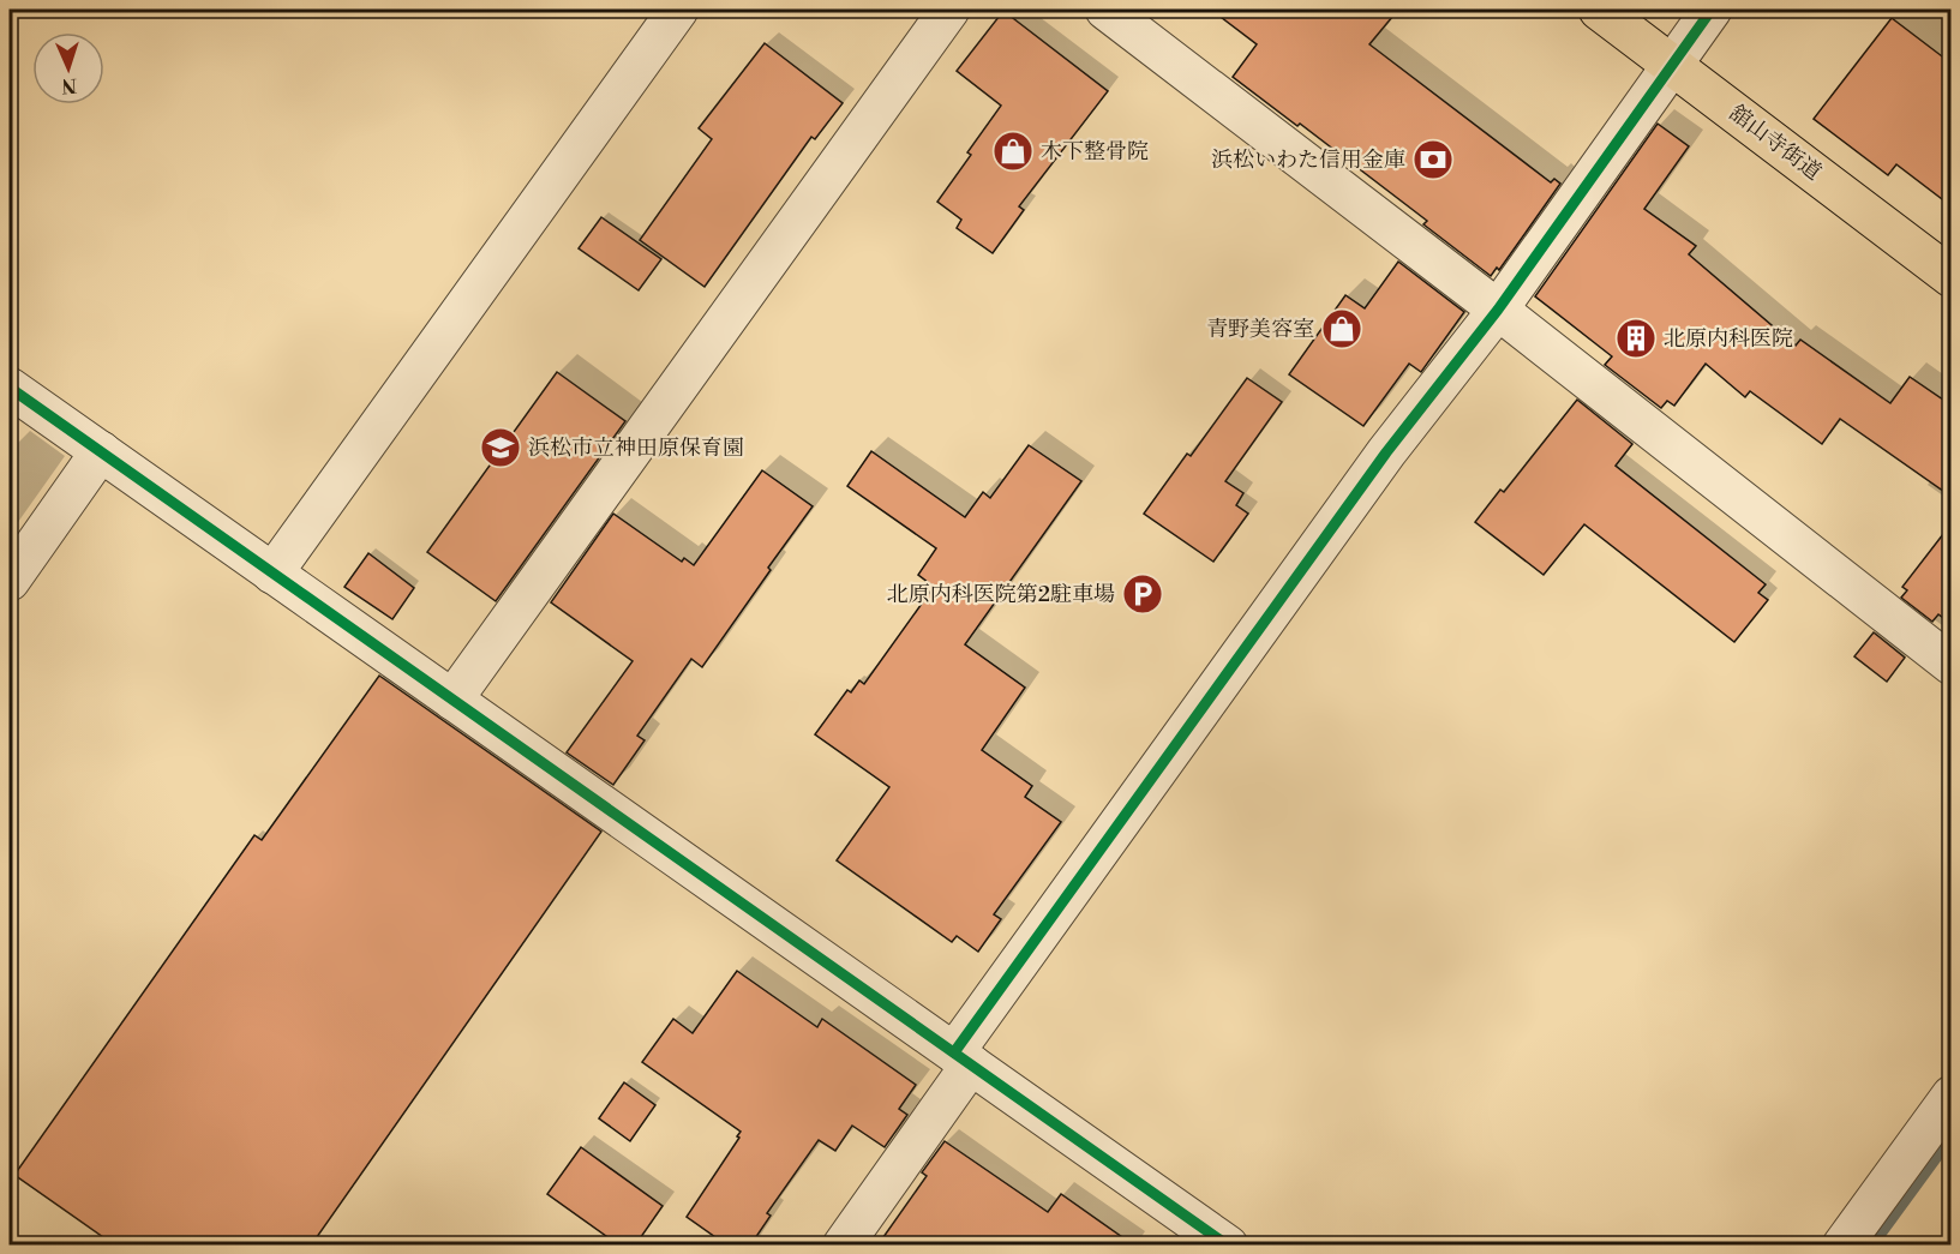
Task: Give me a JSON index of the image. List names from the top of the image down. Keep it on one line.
{"streets":{"main road":["舘山寺街道"]},"places":{"shop":["木下整骨院","青野美容室"],"bank":["浜松いわた信用金庫"],"building":["北原内科医院"],"school or university":["浜松市立神田原保育園"],"parking":["北原内科医院第2駐車場"]},"north":"bottom"}
